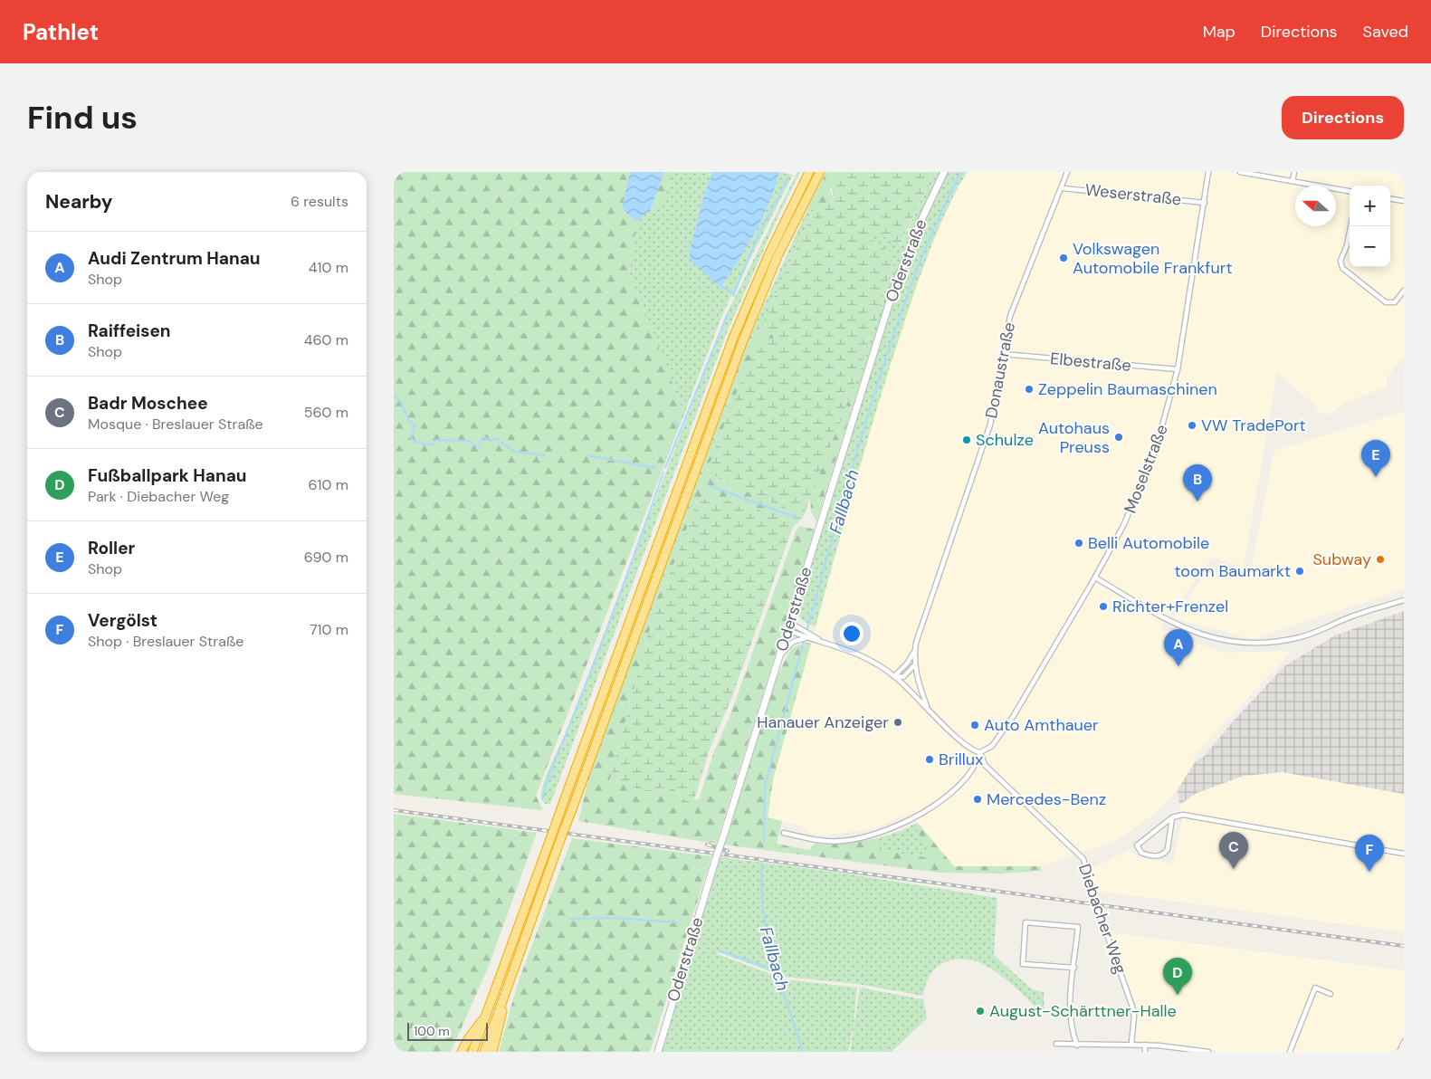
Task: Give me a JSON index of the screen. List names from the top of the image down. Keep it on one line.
{"streets":{"street":["Weserstraße","Oderstraße","Elbestraße","Donaustraße","Moselstraße","Diebacher Weg"]},"crossings":[["Weserstraße","Donaustraße"],["Weserstraße","Moselstraße"],["Elbestraße","Donaustraße"],["Elbestraße","Moselstraße"],["Moselstraße","Diebacher Weg"]],"water":["Fallbach"],"places":["Volkswagen Automobile Frankfurt","Zeppelin Baumaschinen","VW TradePort","Autohaus Preuss","Schulze","Belli Automobile","Subway","toom Baumarkt","Richter+Frenzel","Hanauer Anzeiger","Auto Amthauer","Brillux","Mercedes-Benz","August-Schärttner-Halle"],"scale_bar":"100 m","north":"left","page":{"header":"Pathlet","nav":["Map","Directions","Saved"],"buttons":"Directions","title":"Find us","heading":["Nearby","6 results"],"map_buttons":["+","−"],"list":[{"mark":"A","name":"Audi Zentrum Hanau","note":"Shop","value":"410 m"},{"mark":"B","name":"Raiffeisen","note":"Shop","value":"460 m"},{"mark":"C","name":"Badr Moschee","note":"Mosque · Breslauer Straße","value":"560 m"},{"mark":"D","name":"Fußballpark Hanau","note":"Park · Diebacher Weg","value":"610 m"},{"mark":"E","name":"Roller","note":"Shop","value":"690 m"},{"mark":"F","name":"Vergölst","note":"Shop · Breslauer Straße","value":"710 m"}],"pins":["E","B","A","C","F","D"],"scale":"100 m"}}
